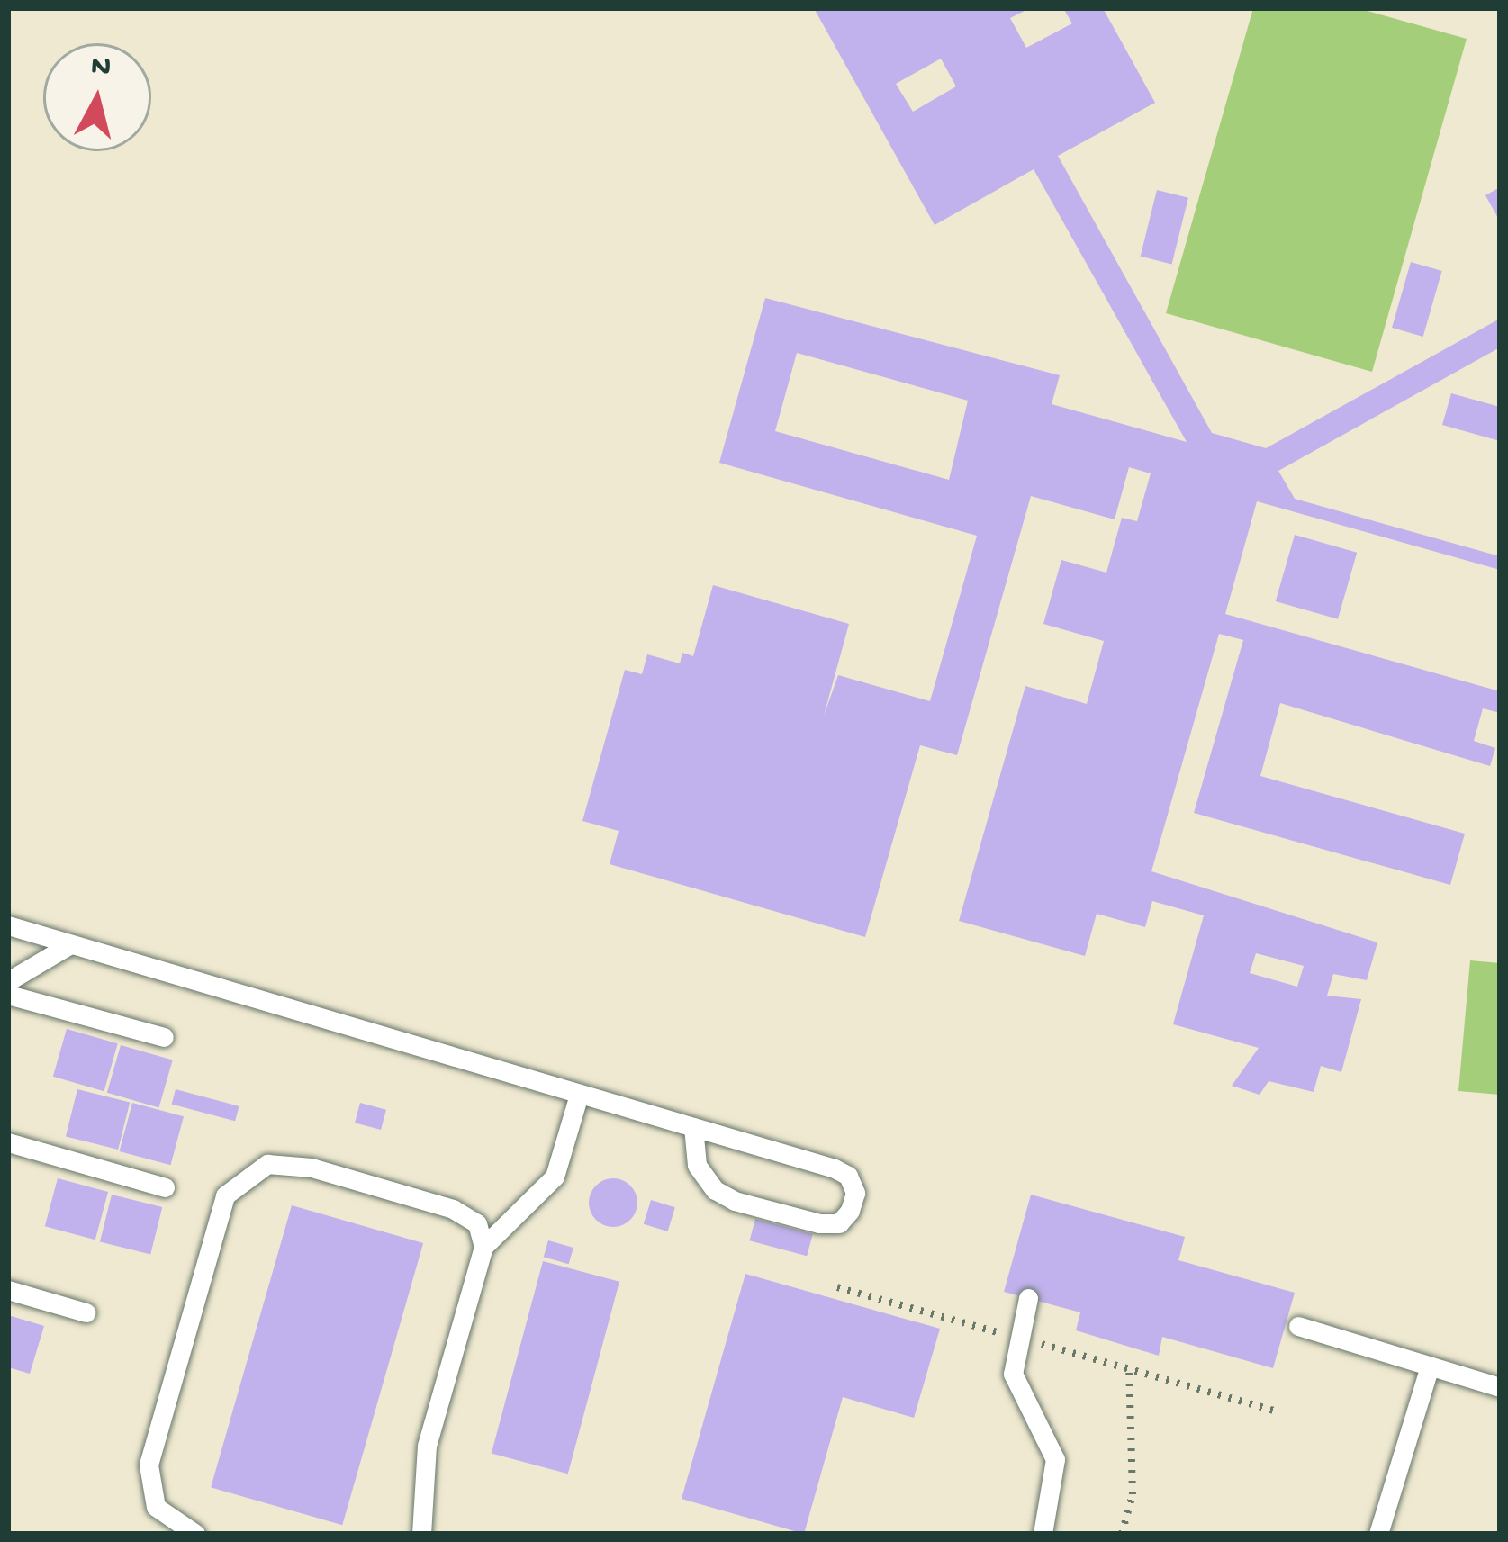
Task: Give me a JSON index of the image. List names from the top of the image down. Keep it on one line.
{"north":"top"}
